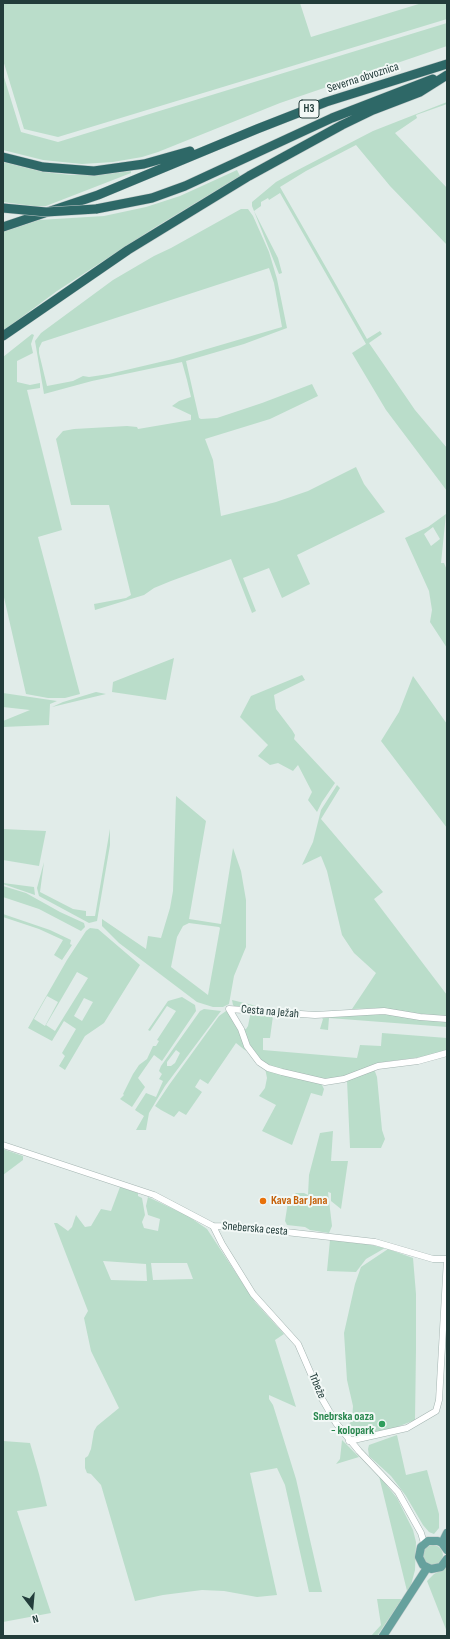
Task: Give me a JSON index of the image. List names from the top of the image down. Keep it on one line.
{"streets":{"highway":["Severna obvoznica","H3"],"street":["Cesta na Ježah","Sneberska cesta","Trbeže"]},"crossings":[["Sneberska cesta","Trbeže"]],"places":["Kava Bar Jana","Snebrska oaza - kolopark"],"north":"bottom"}
